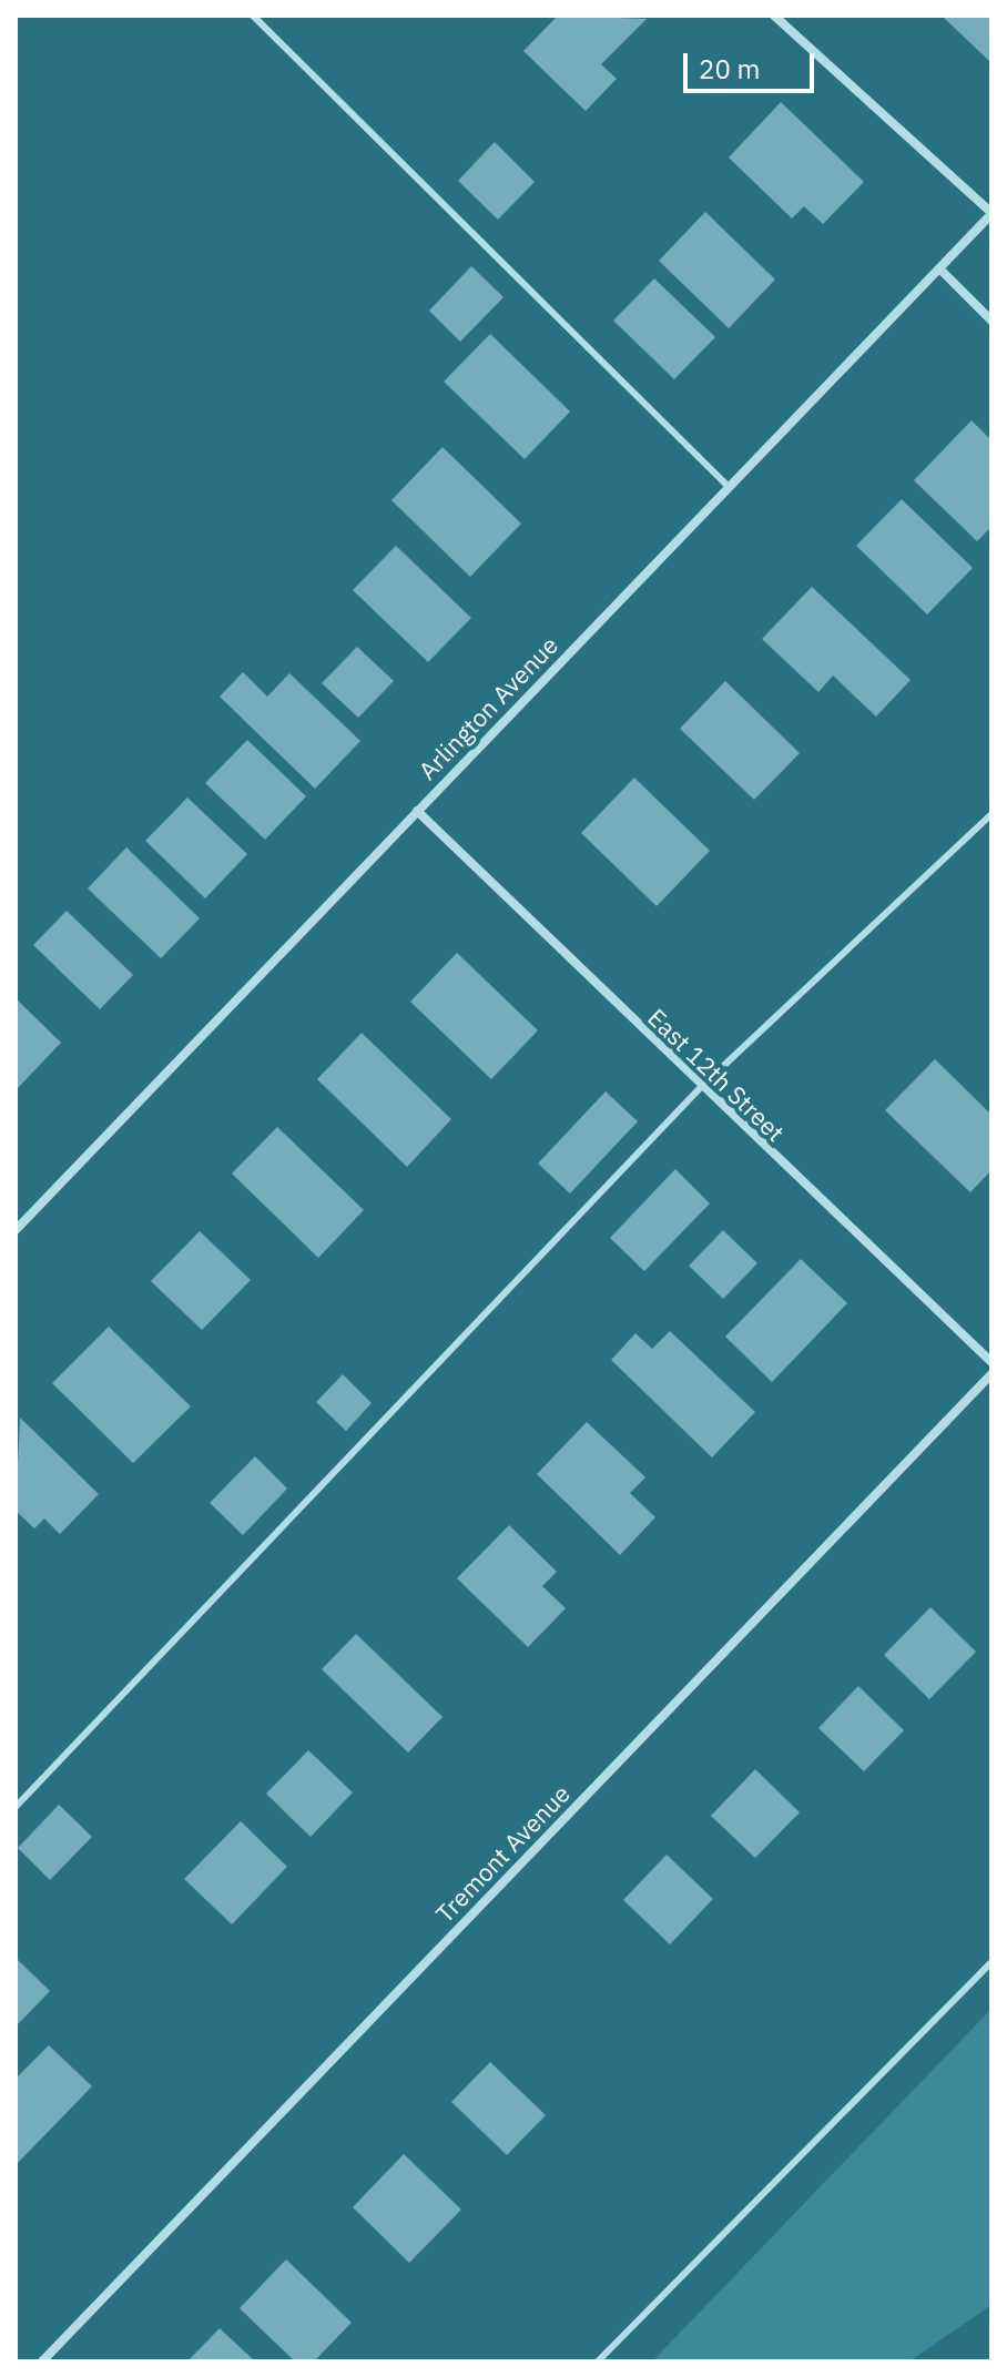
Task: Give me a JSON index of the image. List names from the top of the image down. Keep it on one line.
{"streets":{"street":["Arlington Avenue","East 12th Street","Tremont Avenue"]},"crossings":[["Arlington Avenue","East 12th Street"]],"scale_bar":"20 m"}
